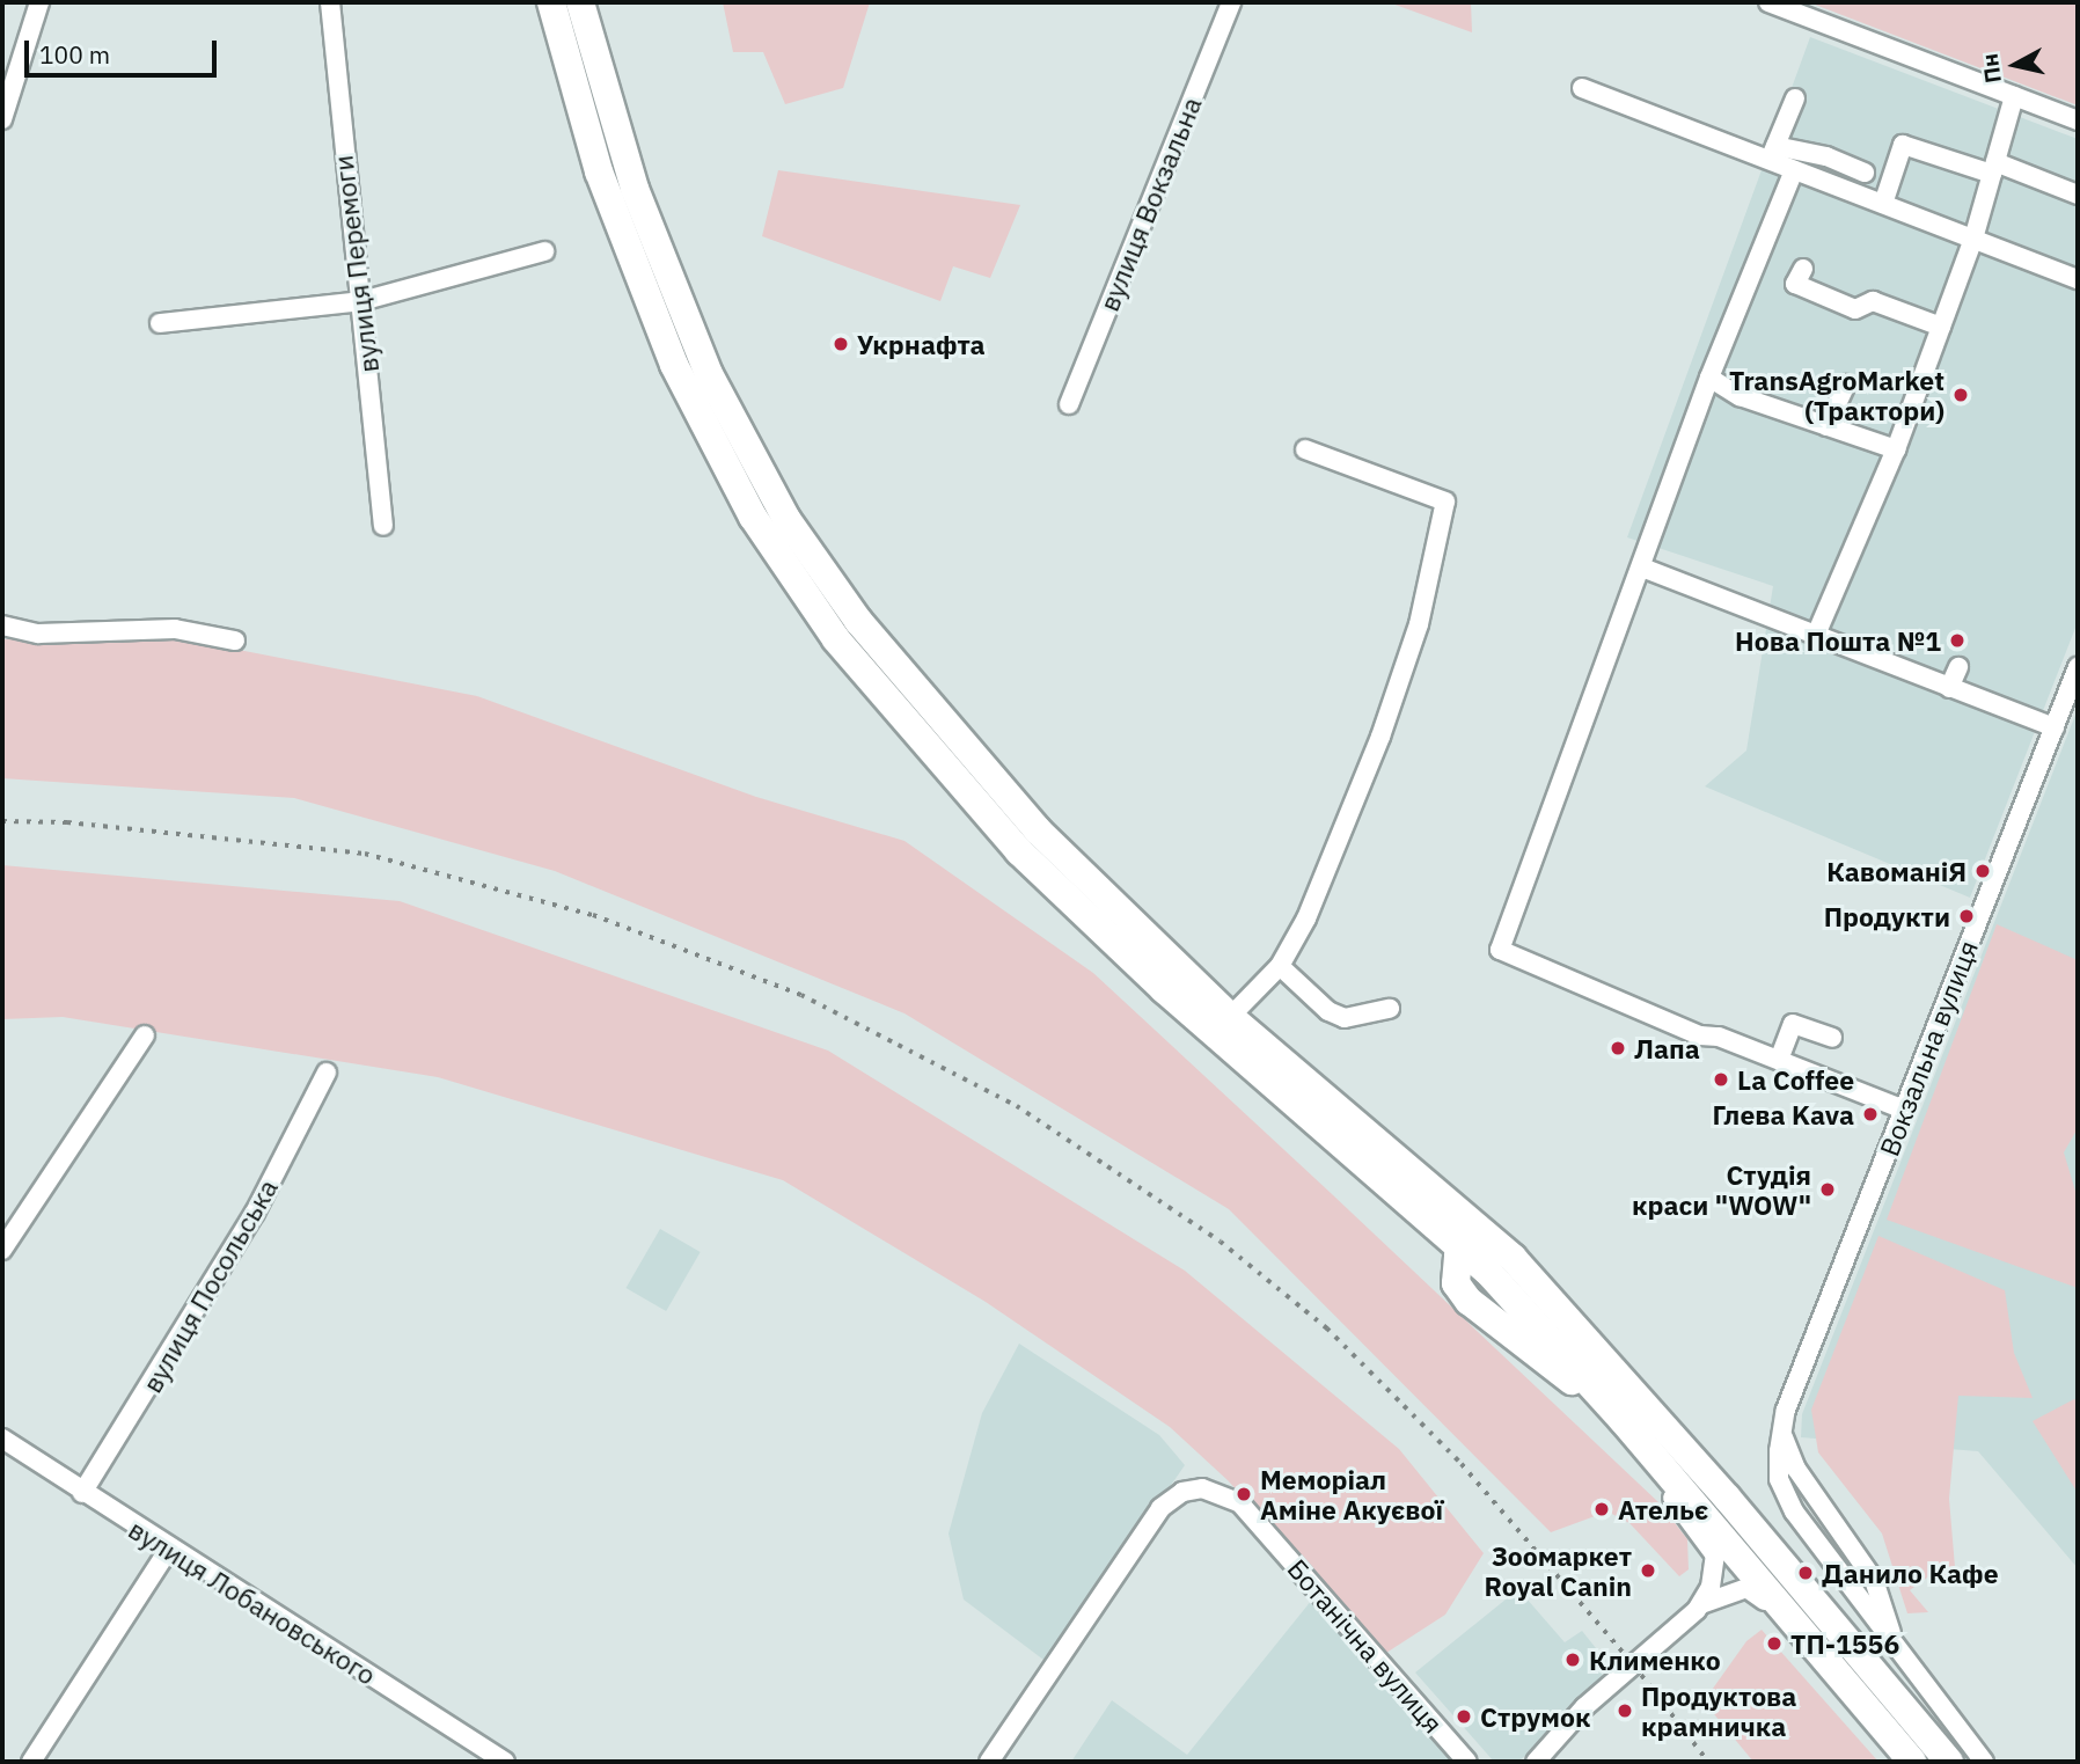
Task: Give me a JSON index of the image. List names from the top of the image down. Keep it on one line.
{"streets":{"street":["вулиця Вокзальна","вулиця Перемоги","Вокзальна вулиця","вулиця Посольська","вулиця Лобановського","Ботанічна вулиця"]},"crossings":[["вулиця Посольська","вулиця Лобановського"]],"places":["Укрнафта","TransAgroMarket (Трактори)","Нова Пошта №1","КавоманіЯ","Продукти","Лапа","La Coffee","Глева Kava","Студія краси \"WOW\"","Меморіал Аміне Акуєвої","Ательє","Зоомаркет Royal Canin","Данило Кафе","ТП-1556","Клименко","Продуктова крамничка","Струмок"],"scale_bar":"100 m","north":"left"}
